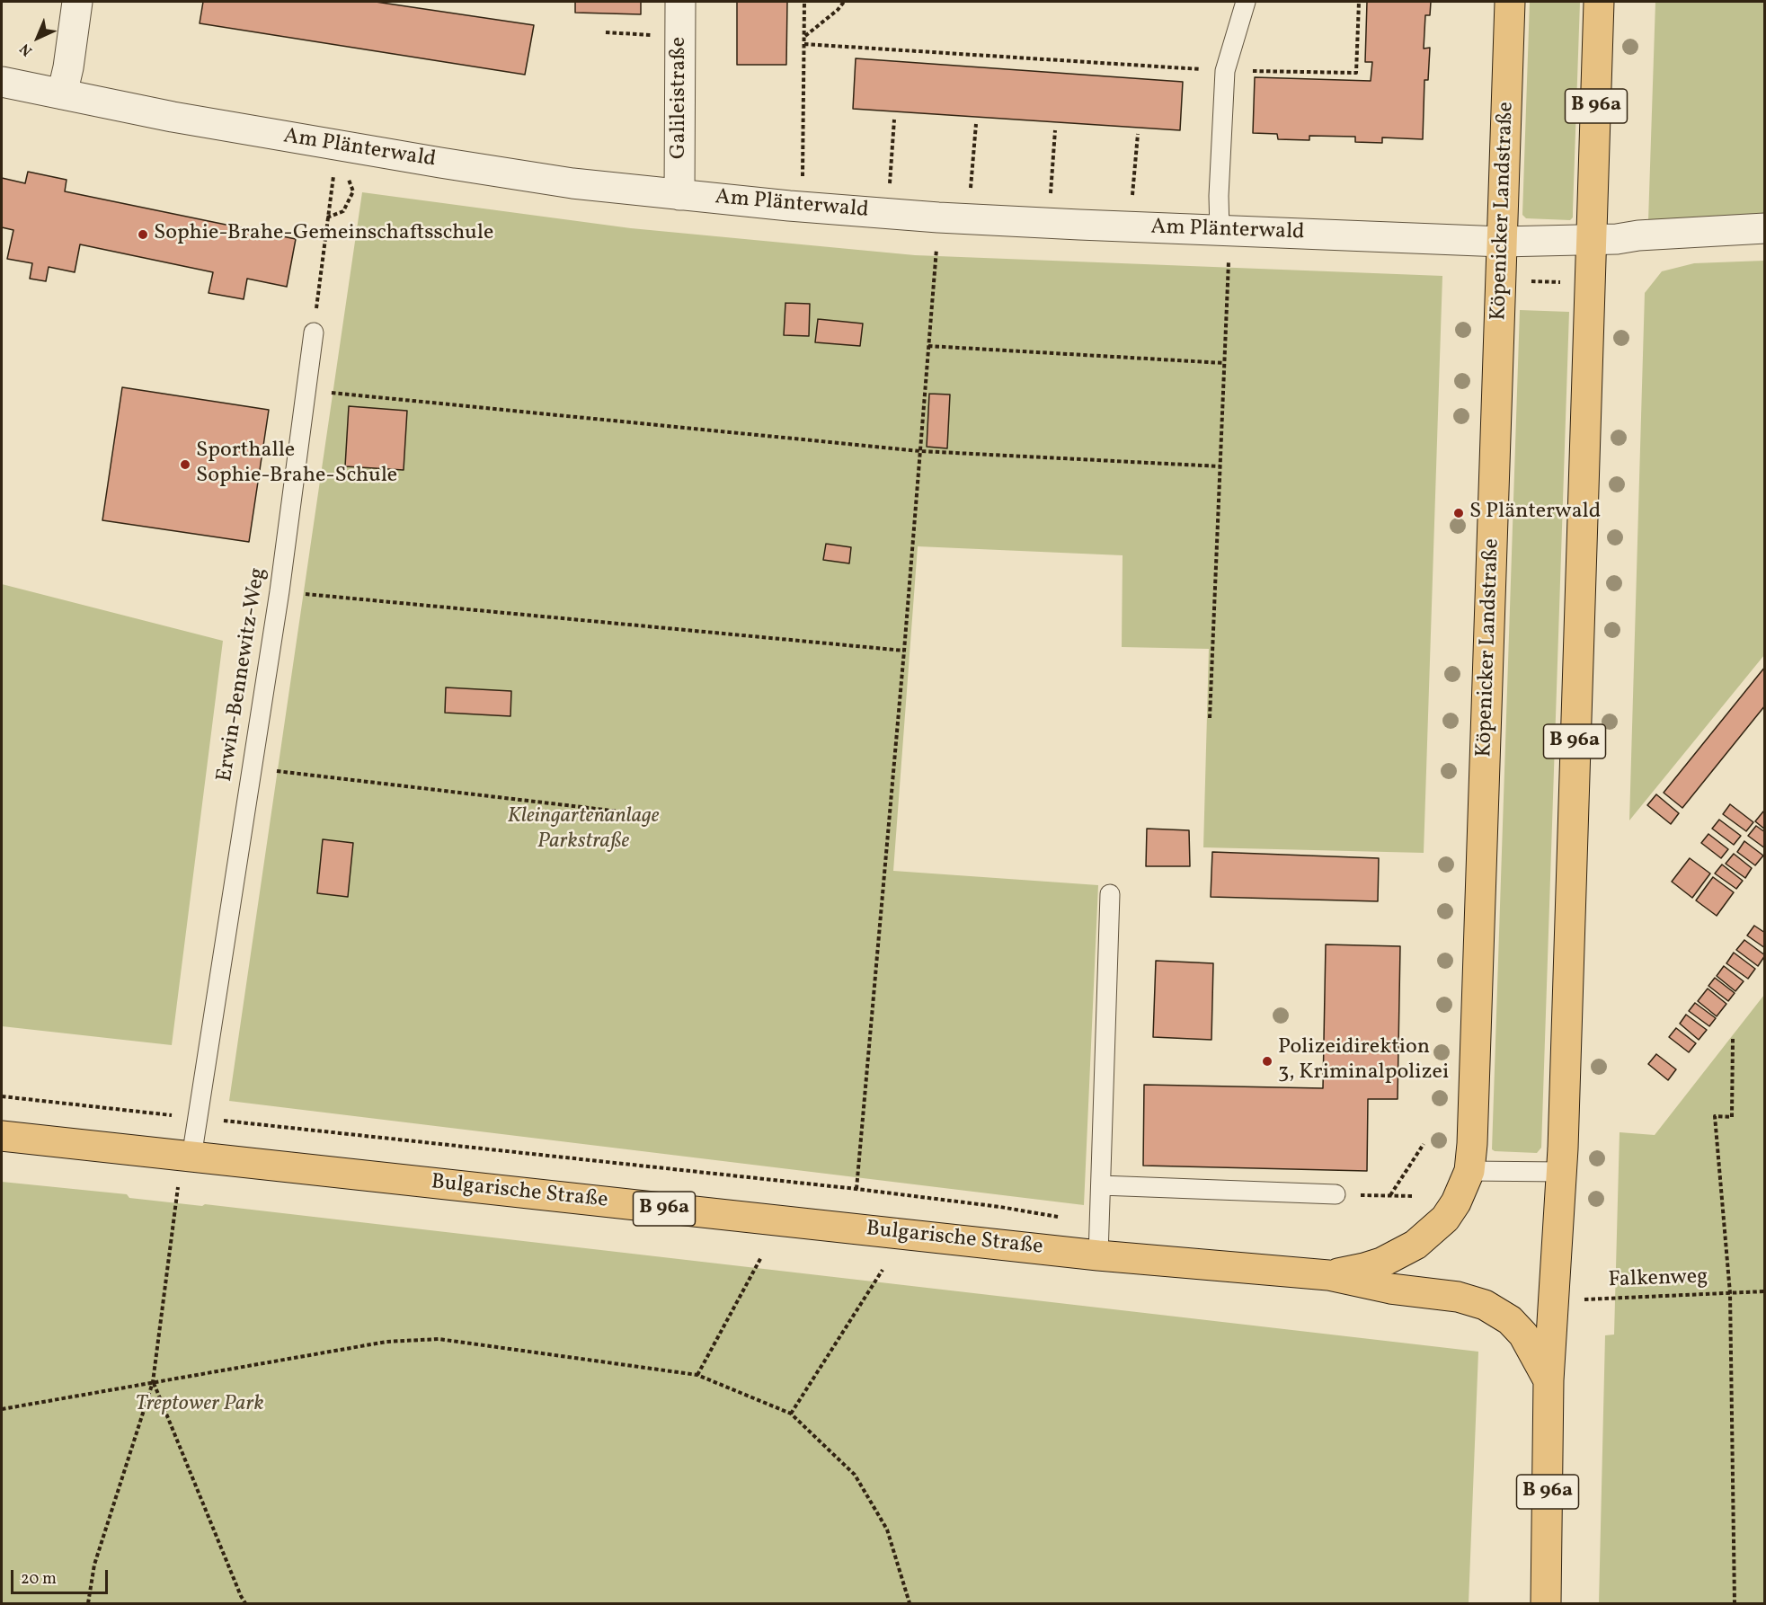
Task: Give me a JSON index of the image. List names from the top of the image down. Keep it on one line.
{"streets":{"main road":["B 96a","Köpenicker Landstraße","Bulgarische Straße"],"street":["Galileistraße","Am Plänterwald"],"lane":["Erwin-Bennewitz-Weg"],"path":["Falkenweg"]},"crossings":[["Galileistraße","Am Plänterwald"],["B 96a","Am Plänterwald"],["B 96a","Bulgarische Straße"],["B 96a","Falkenweg"],["Am Plänterwald","Köpenicker Landstraße"],["Köpenicker Landstraße","Bulgarische Straße"],["Erwin-Bennewitz-Weg","Bulgarische Straße"]],"parks":["Kleingartenanlage Parkstraße","Treptower Park"],"places":["Sophie-Brahe-Gemeinschaftsschule","Sporthalle Sophie-Brahe-Schule","S Plänterwald","Polizeidirektion 3, Kriminalpolizei"],"scale_bar":"20 m","north":"bottom left"}
